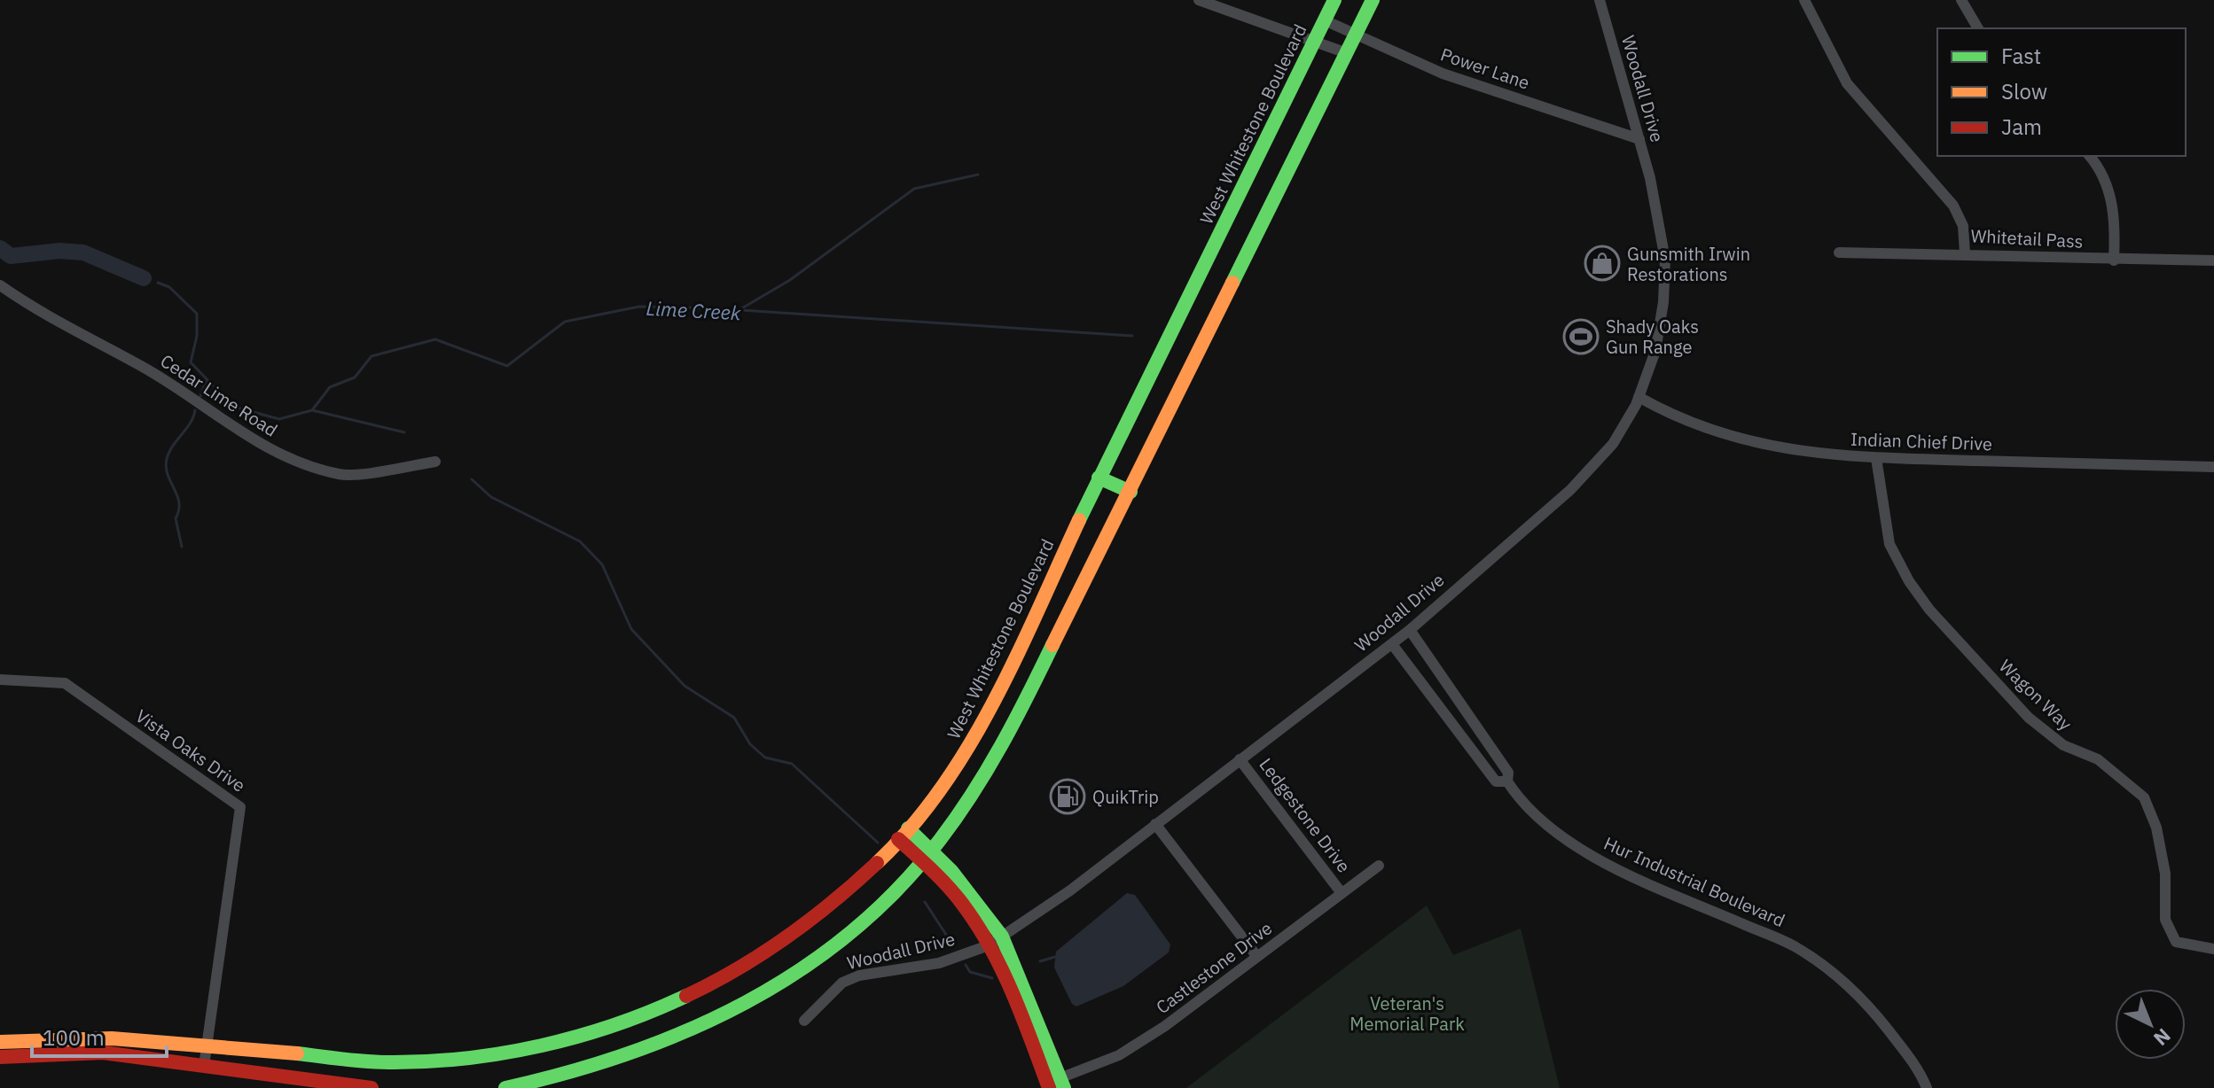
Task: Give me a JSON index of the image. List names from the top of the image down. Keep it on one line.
{"streets":{"main road":["West Whitestone Boulevard"],"street":["Power Lane","Woodall Drive","Whitetail Pass","Cedar Lime Road","Indian Chief Drive","Wagon Way","Vista Oaks Drive","Ledgestone Drive","Hur Industrial Boulevard","Castlestone Drive"]},"crossings":[["Power Lane","Woodall Drive"],["Power Lane","West Whitestone Boulevard"],["Woodall Drive","Indian Chief Drive"],["Woodall Drive","Ledgestone Drive"],["Woodall Drive","Hur Industrial Boulevard"],["West Whitestone Boulevard","Vista Oaks Drive"],["Indian Chief Drive","Wagon Way"],["Ledgestone Drive","Castlestone Drive"]],"water":["Lime Creek"],"parks":["Veteran's Memorial Park"],"places":{"shop":["Gunsmith Irwin Restorations"],"sports":["Shady Oaks Gun Range"],"fuel station":["QuikTrip"]},"legend":["Fast","Slow","Jam"],"scale_bar":"100 m","north":"bottom right"}
